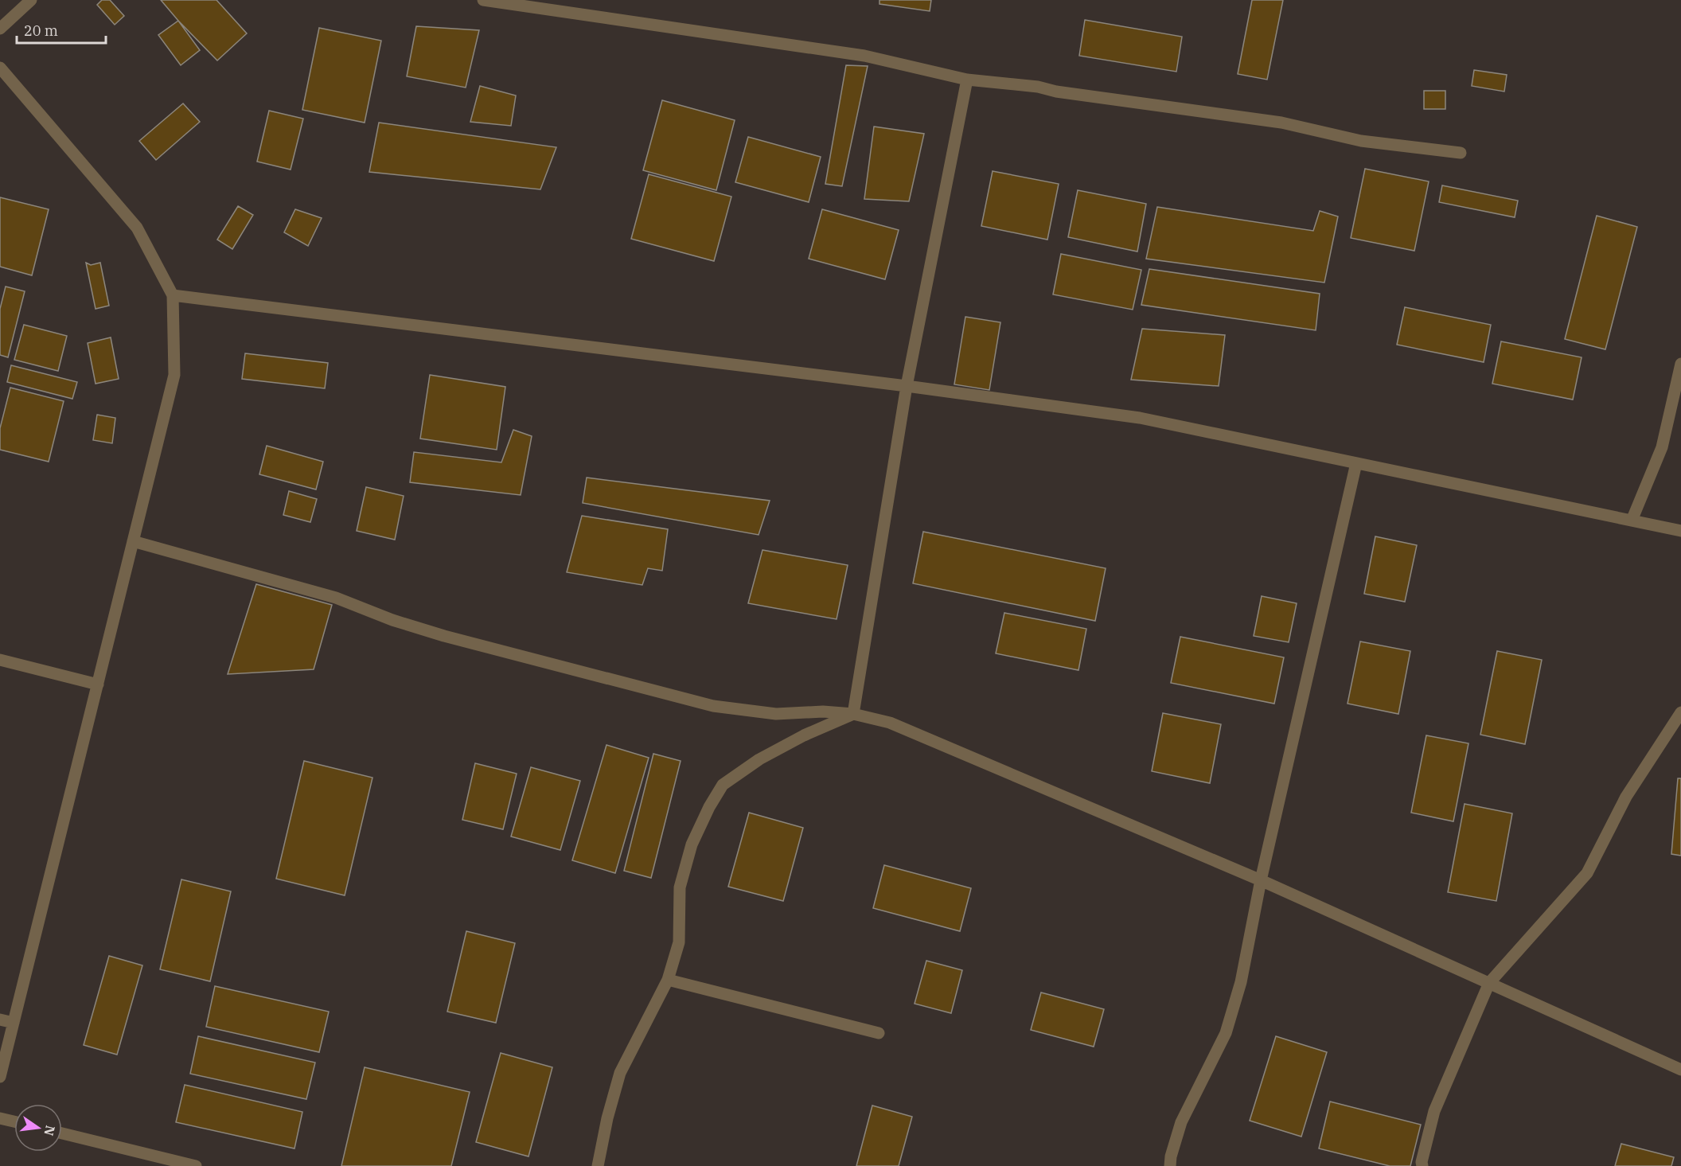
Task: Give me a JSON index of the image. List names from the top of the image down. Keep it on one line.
{"scale_bar":"20 m","north":"right"}
